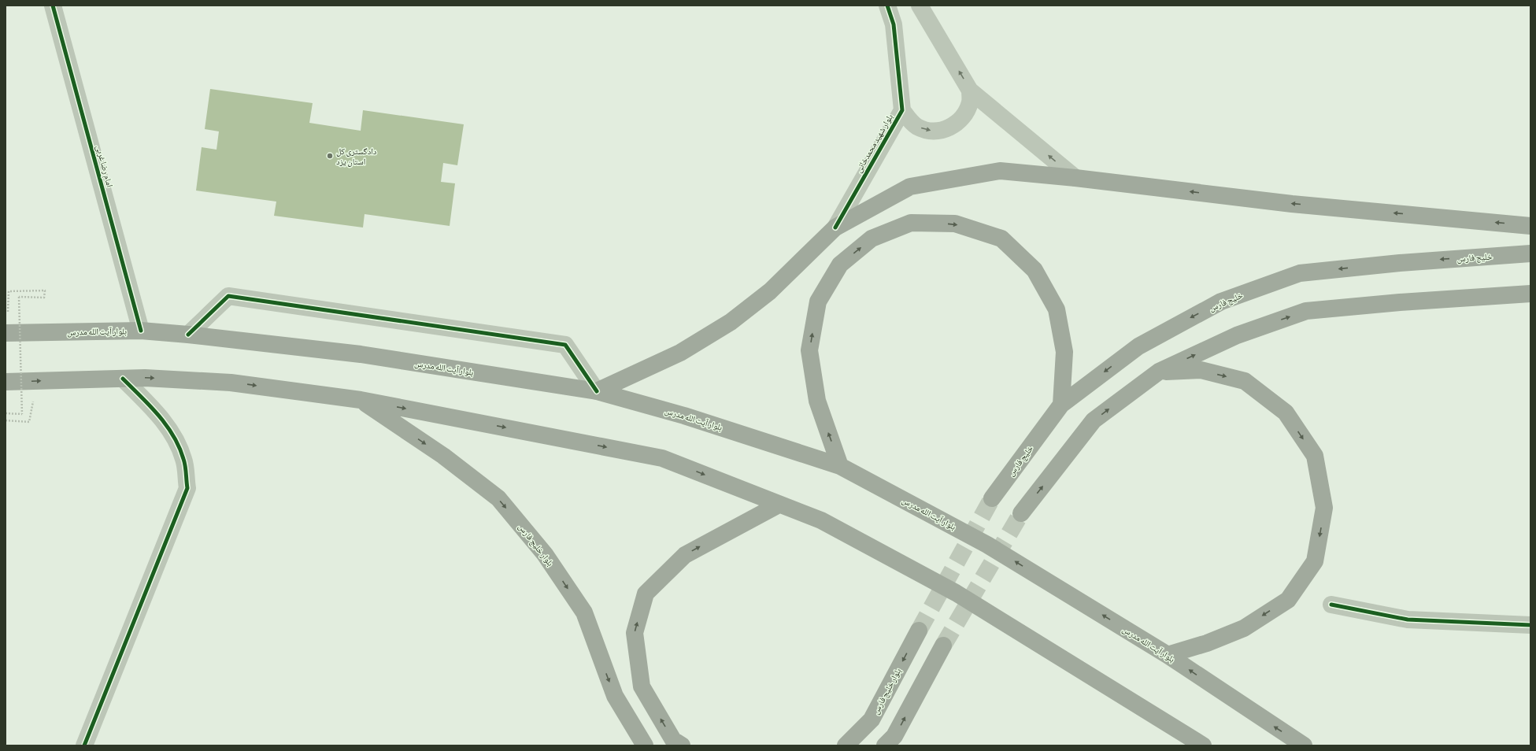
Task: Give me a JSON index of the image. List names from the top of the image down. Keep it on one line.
{"streets":{"main road":["خلیج فارس","بلوار آیت الله مدرس","بلوار خلیج فارس"],"street":["بلوار شهید محمدخانی","امام رضا غربی"]},"crossings":[["امام رضا غربی","بلوار آیت الله مدرس"]],"one_way":["بلوار خلیج فارس"],"places":["دادگستری کل استان یزد"]}
